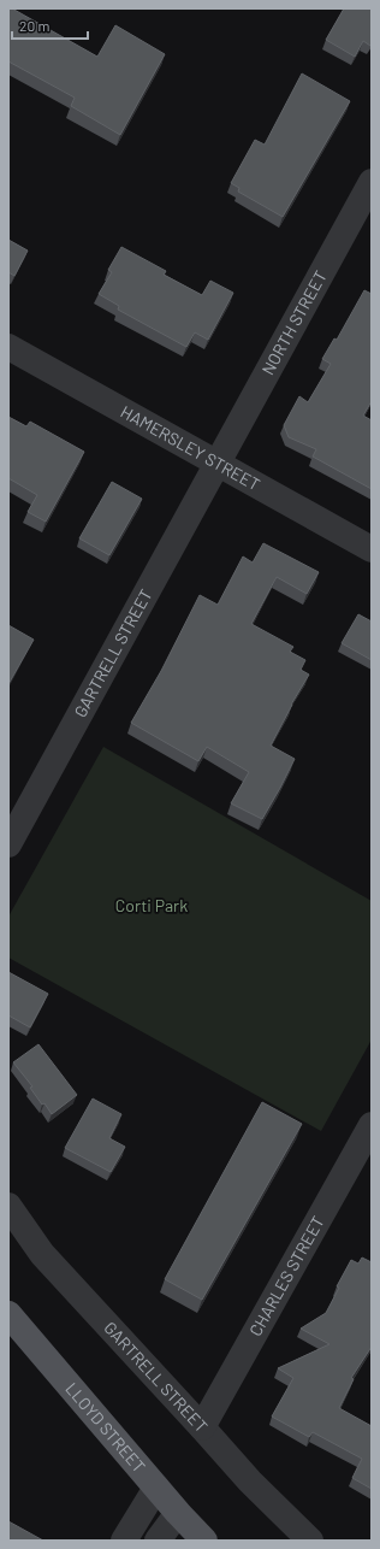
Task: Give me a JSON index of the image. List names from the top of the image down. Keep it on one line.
{"streets":{"main road":["LLOYD STREET"],"street":["NORTH STREET","HAMERSLEY STREET","GARTRELL STREET","CHARLES STREET"]},"crossings":[["NORTH STREET","HAMERSLEY STREET"],["NORTH STREET","GARTRELL STREET"],["HAMERSLEY STREET","GARTRELL STREET"],["GARTRELL STREET","CHARLES STREET"]],"parks":["Corti Park"],"scale_bar":"20 m"}
